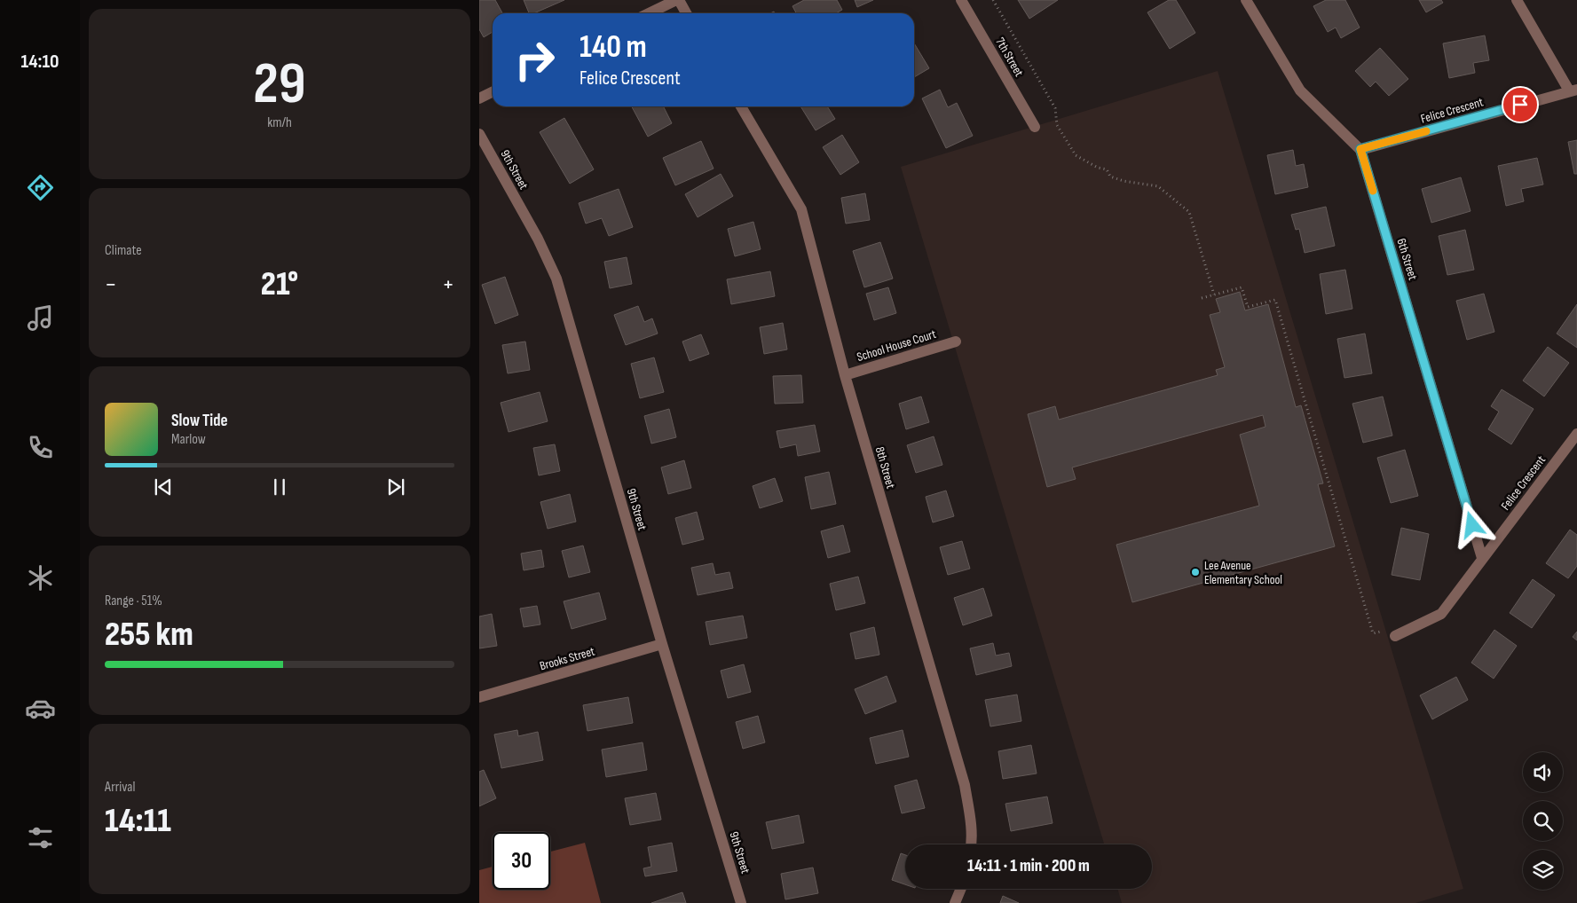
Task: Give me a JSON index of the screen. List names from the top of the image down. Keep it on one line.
{"streets":{"street":["7th Street","Felice Crescent","9th Street","6th Street","School House Court","8th Street","Brooks Street"]},"crossings":[["Felice Crescent","6th Street"],["9th Street","Brooks Street"],["School House Court","8th Street"]],"places":["Lee Avenue Elementary School"],"page":{"tabs":"14:10","tile":[["29","km/h"],"Climate",["Range · 51%","255 km"],["Arrival","14:11"]],"turn":["140 m","Felice Crescent"],"heat":["−","21°","+"],"song":["Slow Tide","Marlow"],"limit":"30","trip":"14:11 · 1 min · 200 m"}}
